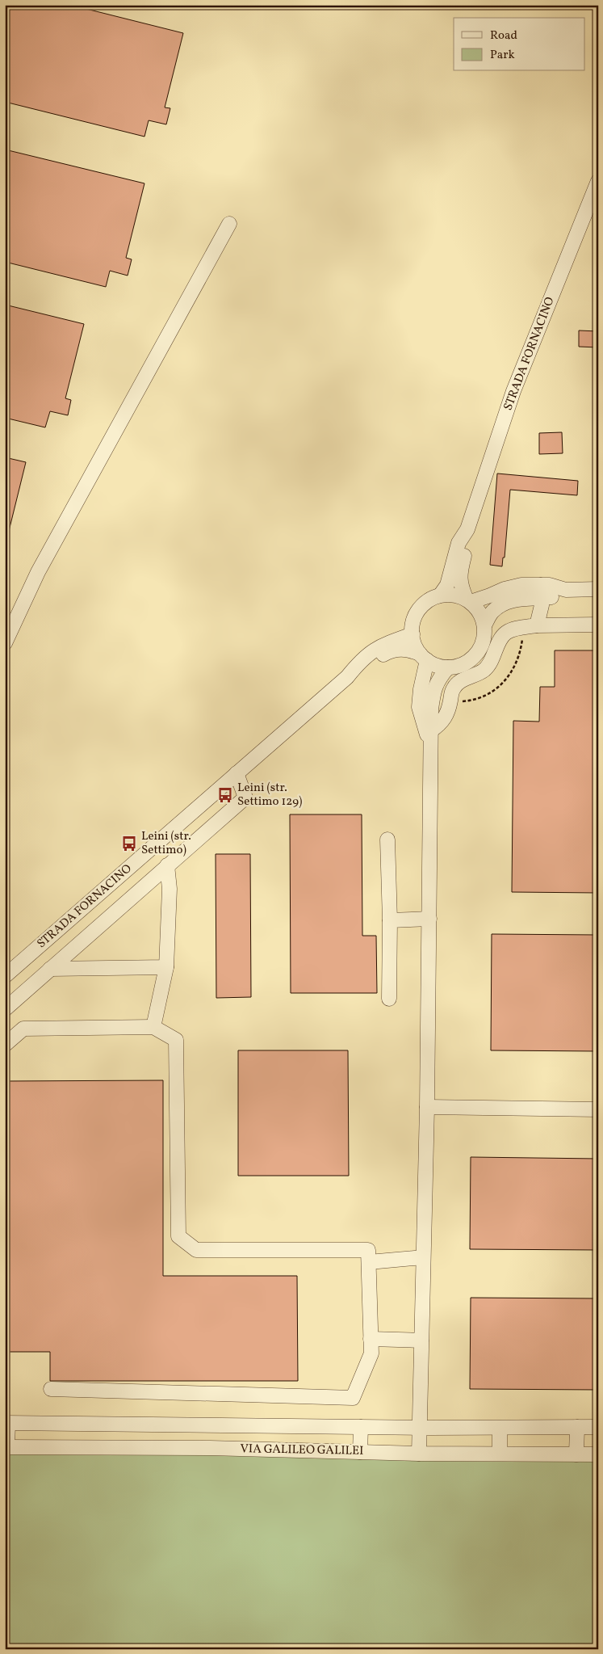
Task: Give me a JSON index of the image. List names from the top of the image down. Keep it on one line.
{"streets":{"street":["STRADA FORNACINO","VIA GALILEO GALILEI"]},"places":{"bus stop":["Leini (str. Settimo 129)","Leini (str. Settimo)"]},"legend":["Road","Park"]}
